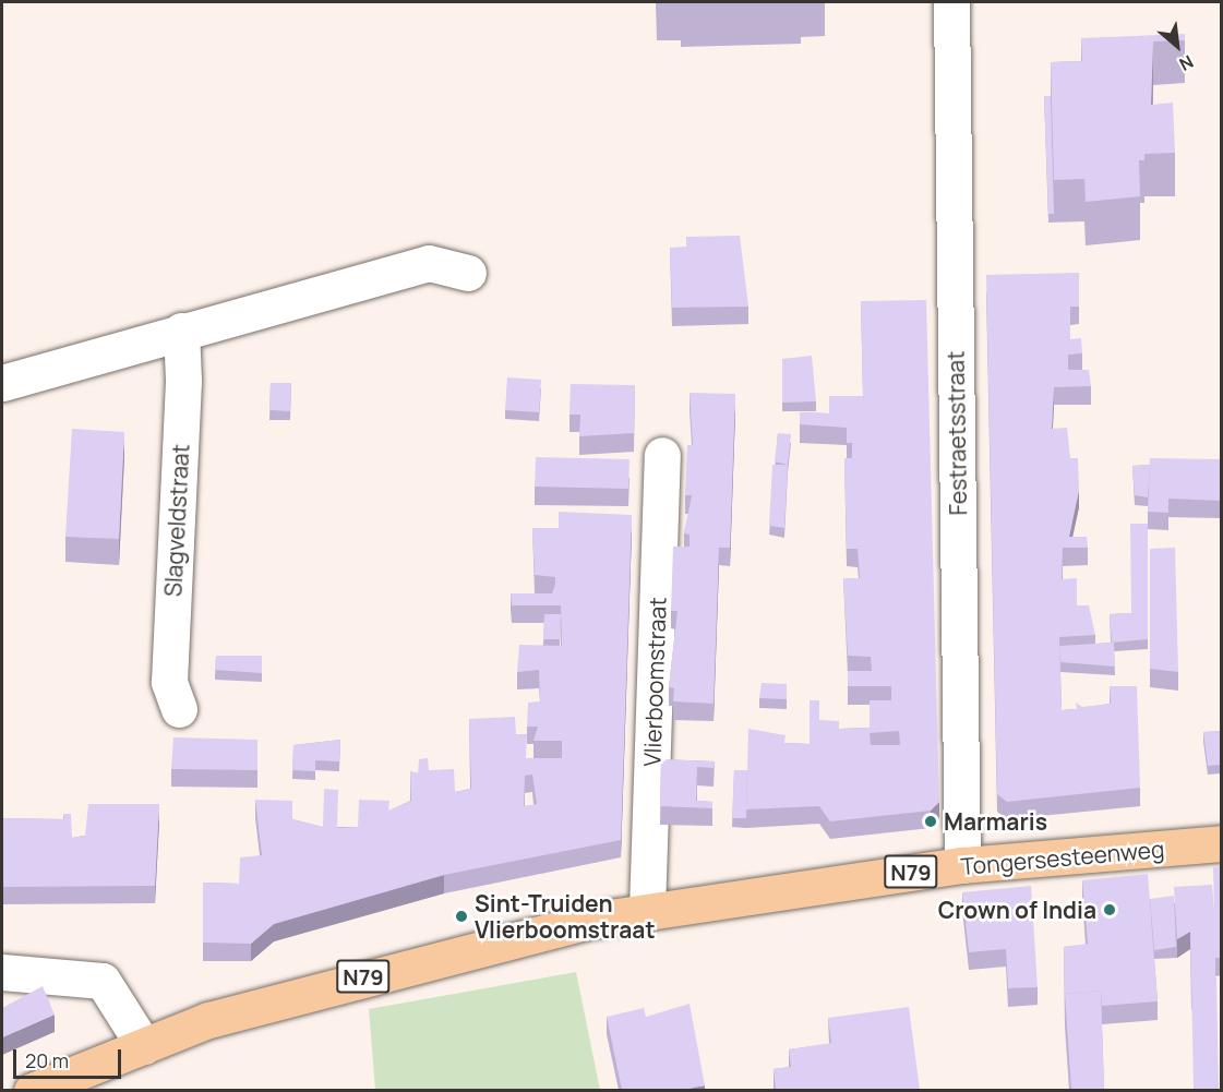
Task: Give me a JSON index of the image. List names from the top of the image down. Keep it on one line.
{"streets":{"main road":["Tongersesteenweg","N79"],"street":["Festraetsstraat","Slagveldstraat","Vlierboomstraat"]},"crossings":[["Festraetsstraat","Tongersesteenweg"],["Vlierboomstraat","Tongersesteenweg"]],"places":["Marmaris","Crown of India","Sint-Truiden Vlierboomstraat"],"scale_bar":"20 m","north":"bottom right"}
